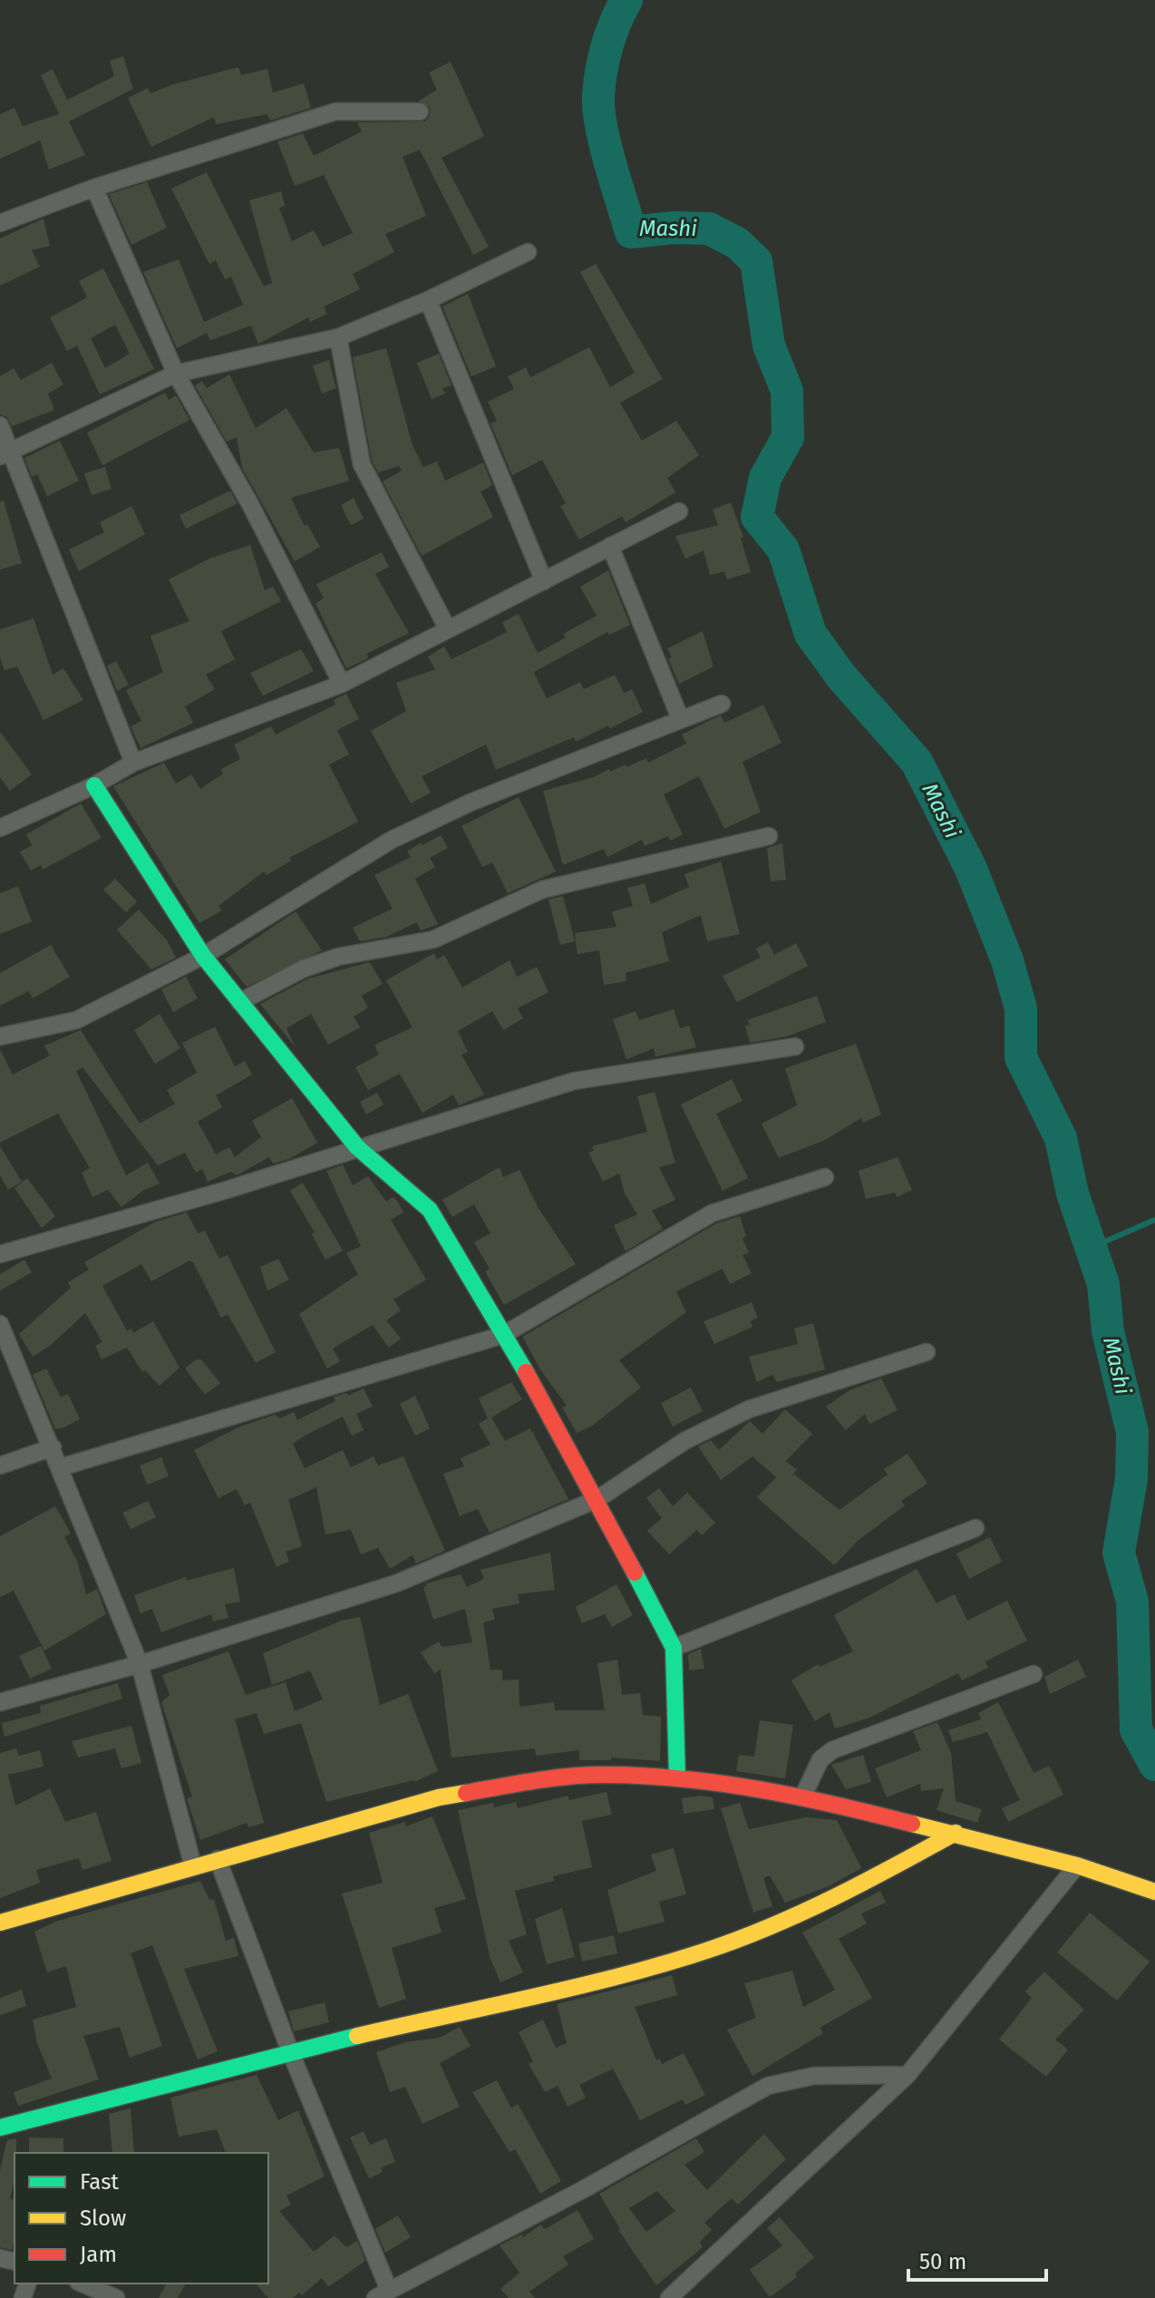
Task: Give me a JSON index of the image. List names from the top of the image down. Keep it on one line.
{"water":["Mashi"],"legend":["Fast","Slow","Jam"],"scale_bar":"50 m"}
